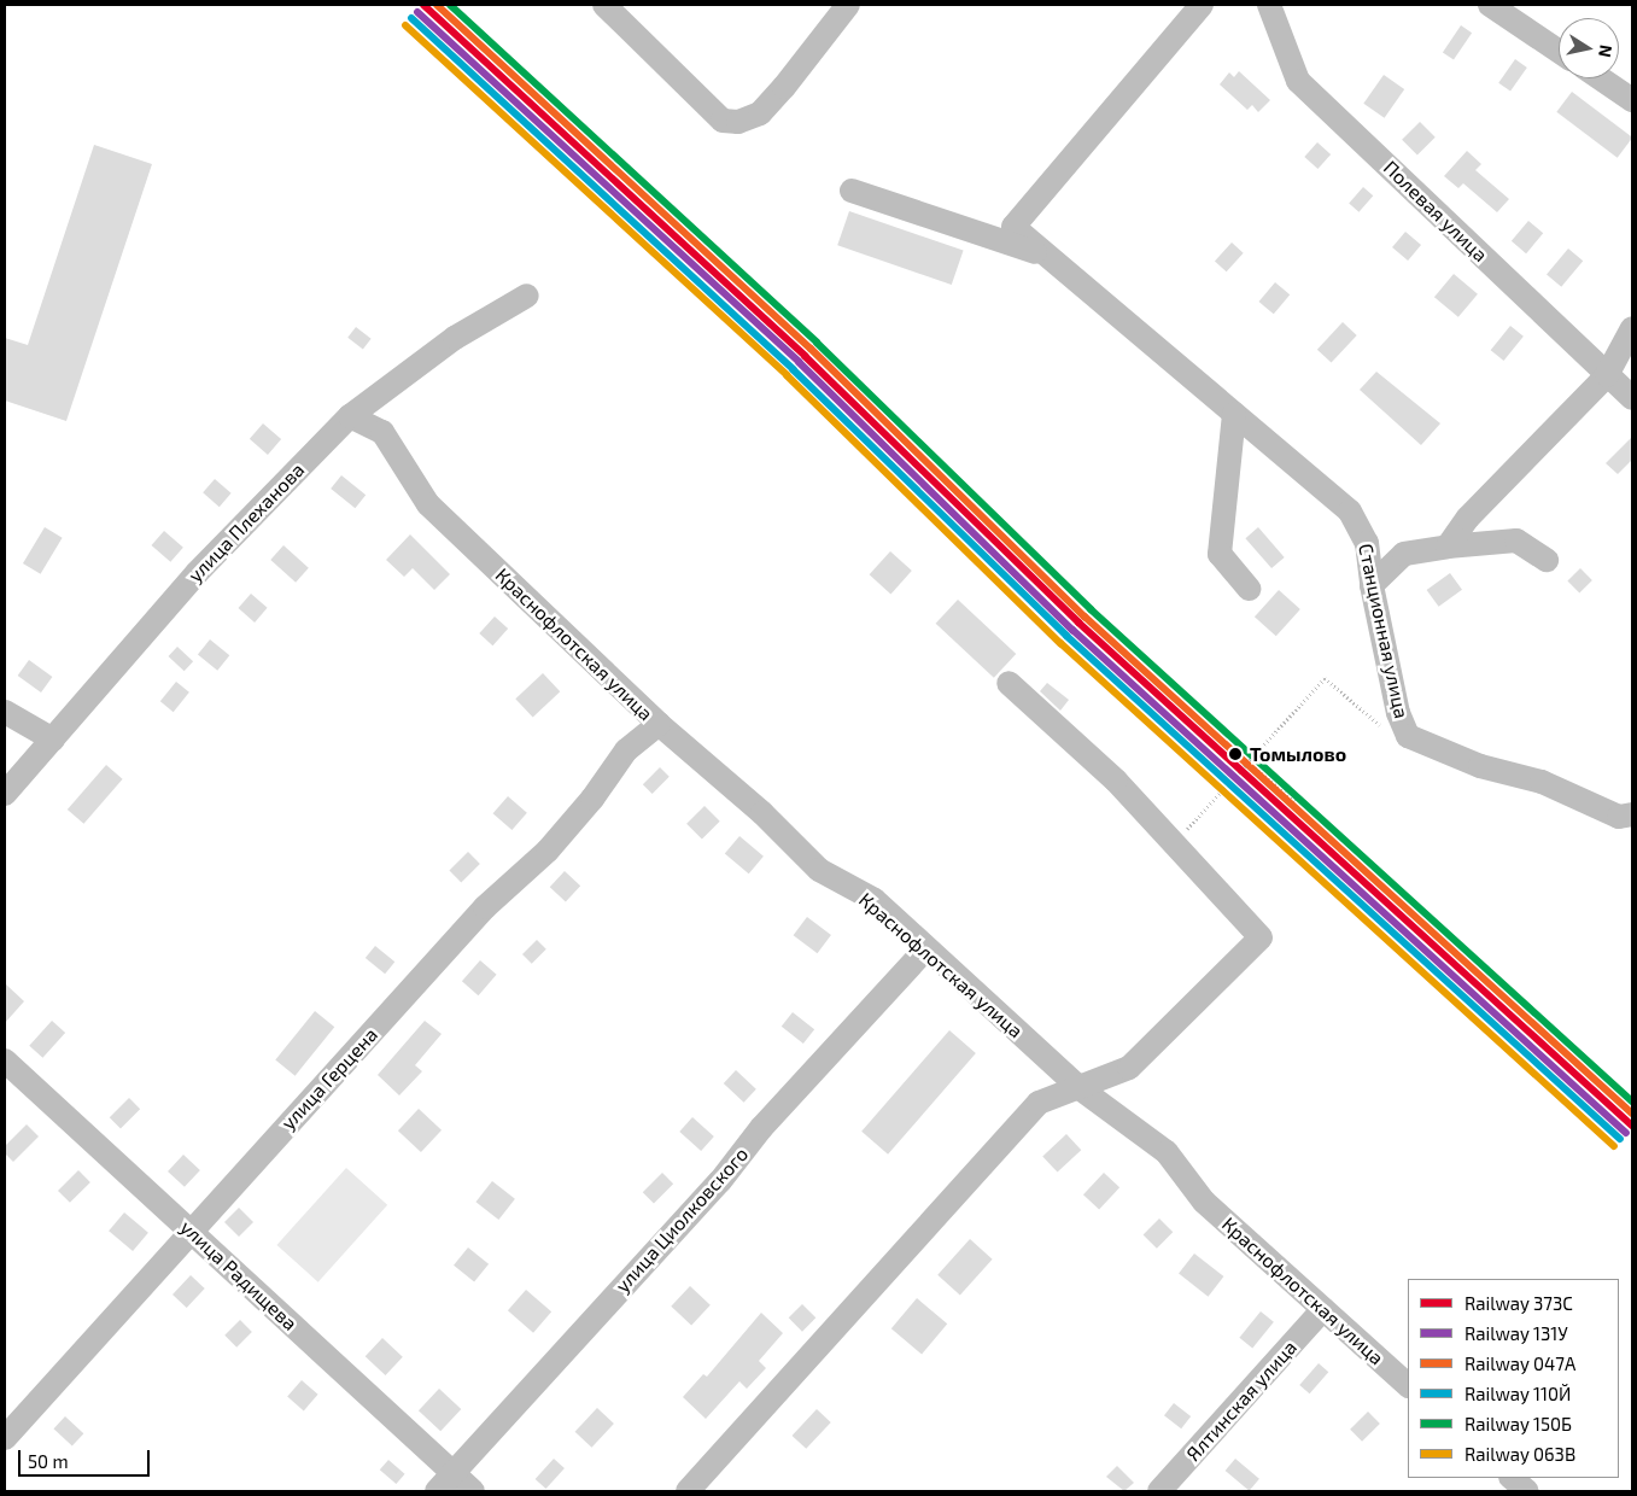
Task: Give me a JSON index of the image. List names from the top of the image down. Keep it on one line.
{"streets":{"street":["Полевая улица","улица Плеханова","Станционная улица","Краснофлотская улица","улица Герцена","улица Циолковского","улица Радищева","Ялтинская улица"]},"crossings":[["улица Плеханова","Краснофлотская улица"],["Краснофлотская улица","улица Герцена"],["Краснофлотская улица","улица Циолковского"],["Краснофлотская улица","Ялтинская улица"],["улица Герцена","улица Радищева"],["улица Циолковского","улица Радищева"]],"places":["Томылово"],"lines":["rail line 373C","rail line 047А","rail line 150Б","rail line 131У","rail line 110Й","rail line 063В"],"legend":["Railway 373C","Railway 131У","Railway 047А","Railway 110Й","Railway 150Б","Railway 063В"],"scale_bar":"50 m","north":"right"}
